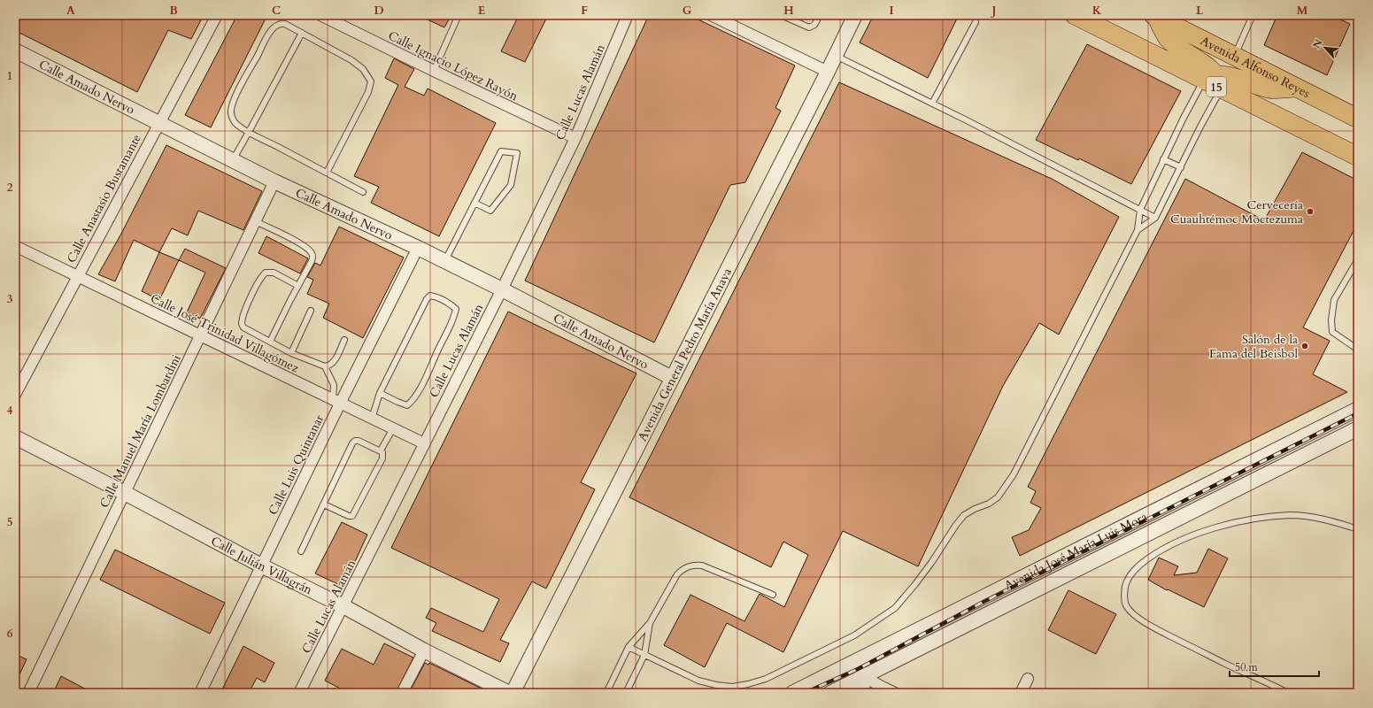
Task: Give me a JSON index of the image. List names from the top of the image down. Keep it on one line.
{"streets":{"highway":["Avenida Alfonso Reyes","15"],"street":["Calle Ignacio López Rayón","Calle Amado Nervo","Calle Lucas Alamán","Calle Anastasio Bustamante","Calle José Trinidad Villagómez","Avenida General Pedro María Anaya","Calle Manuel María Lombardini","Calle Luis Quintanar","Avenida José María Luis Mora","Calle Julián Villagrán"]},"crossings":[["Calle Ignacio López Rayón","Calle Lucas Alamán"],["Calle Amado Nervo","Calle Lucas Alamán"],["Calle Amado Nervo","Calle Anastasio Bustamante"],["Calle Amado Nervo","Avenida General Pedro María Anaya"],["Calle Amado Nervo","Calle Manuel María Lombardini"],["Calle Amado Nervo","Calle Luis Quintanar"],["Calle Lucas Alamán","Calle José Trinidad Villagómez"],["Calle Lucas Alamán","Calle Julián Villagrán"],["Calle Anastasio Bustamante","Calle José Trinidad Villagómez"],["Calle José Trinidad Villagómez","Calle Manuel María Lombardini"],["Calle José Trinidad Villagómez","Calle Luis Quintanar"],["Calle Manuel María Lombardini","Calle Julián Villagrán"],["Calle Luis Quintanar","Calle Julián Villagrán"]],"places":["Cervecería Cuauhtémoc Moctezuma","Salón de la Fama del Beisbol"],"scale_bar":"50 m","north":"top left","grid":{"columns":["A","B","C","D","E","F","G","H","I","J","K","L","M"],"rows":["1","2","3","4","5","6"]}}
